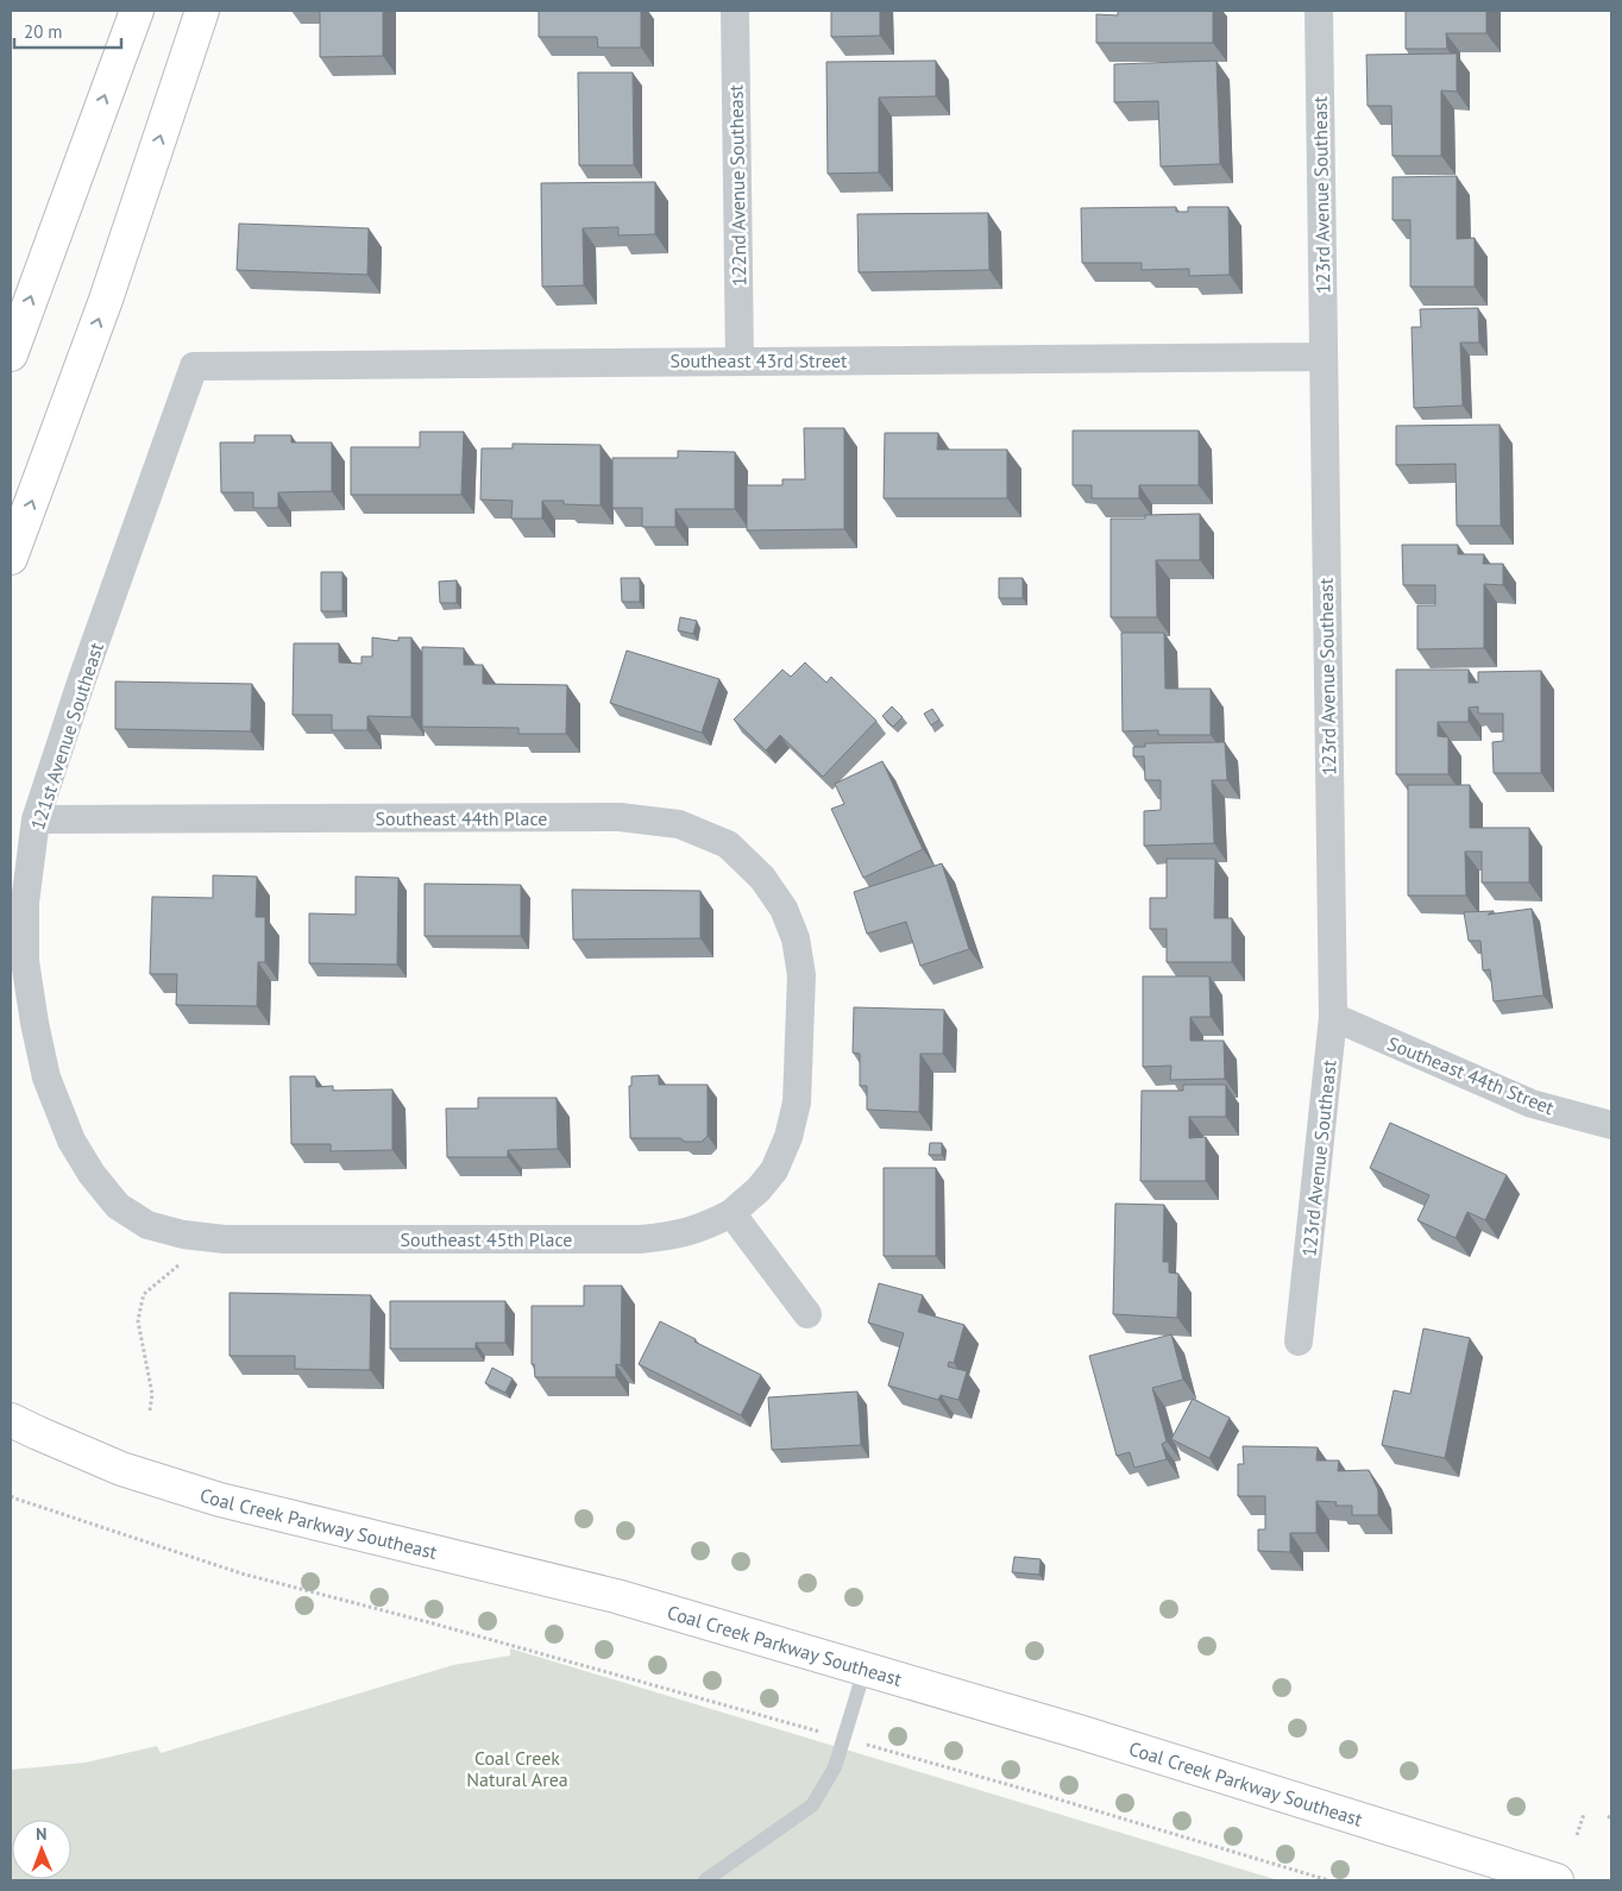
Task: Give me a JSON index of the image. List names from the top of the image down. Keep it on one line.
{"streets":{"main road":["Coal Creek Parkway Southeast"],"street":["122nd Avenue Southeast","123rd Avenue Southeast","Southeast 43rd Street","121st Avenue Southeast","Southeast 44th Place","Southeast 44th Street","Southeast 45th Place"]},"crossings":[["122nd Avenue Southeast","Southeast 43rd Street"],["123rd Avenue Southeast","Southeast 43rd Street"],["123rd Avenue Southeast","Southeast 44th Street"],["Southeast 43rd Street","121st Avenue Southeast"],["121st Avenue Southeast","Southeast 44th Place"],["121st Avenue Southeast","Southeast 45th Place"],["Southeast 44th Place","Southeast 45th Place"]],"parks":["Coal Creek Natural Area"],"scale_bar":"20 m","north":"top"}
